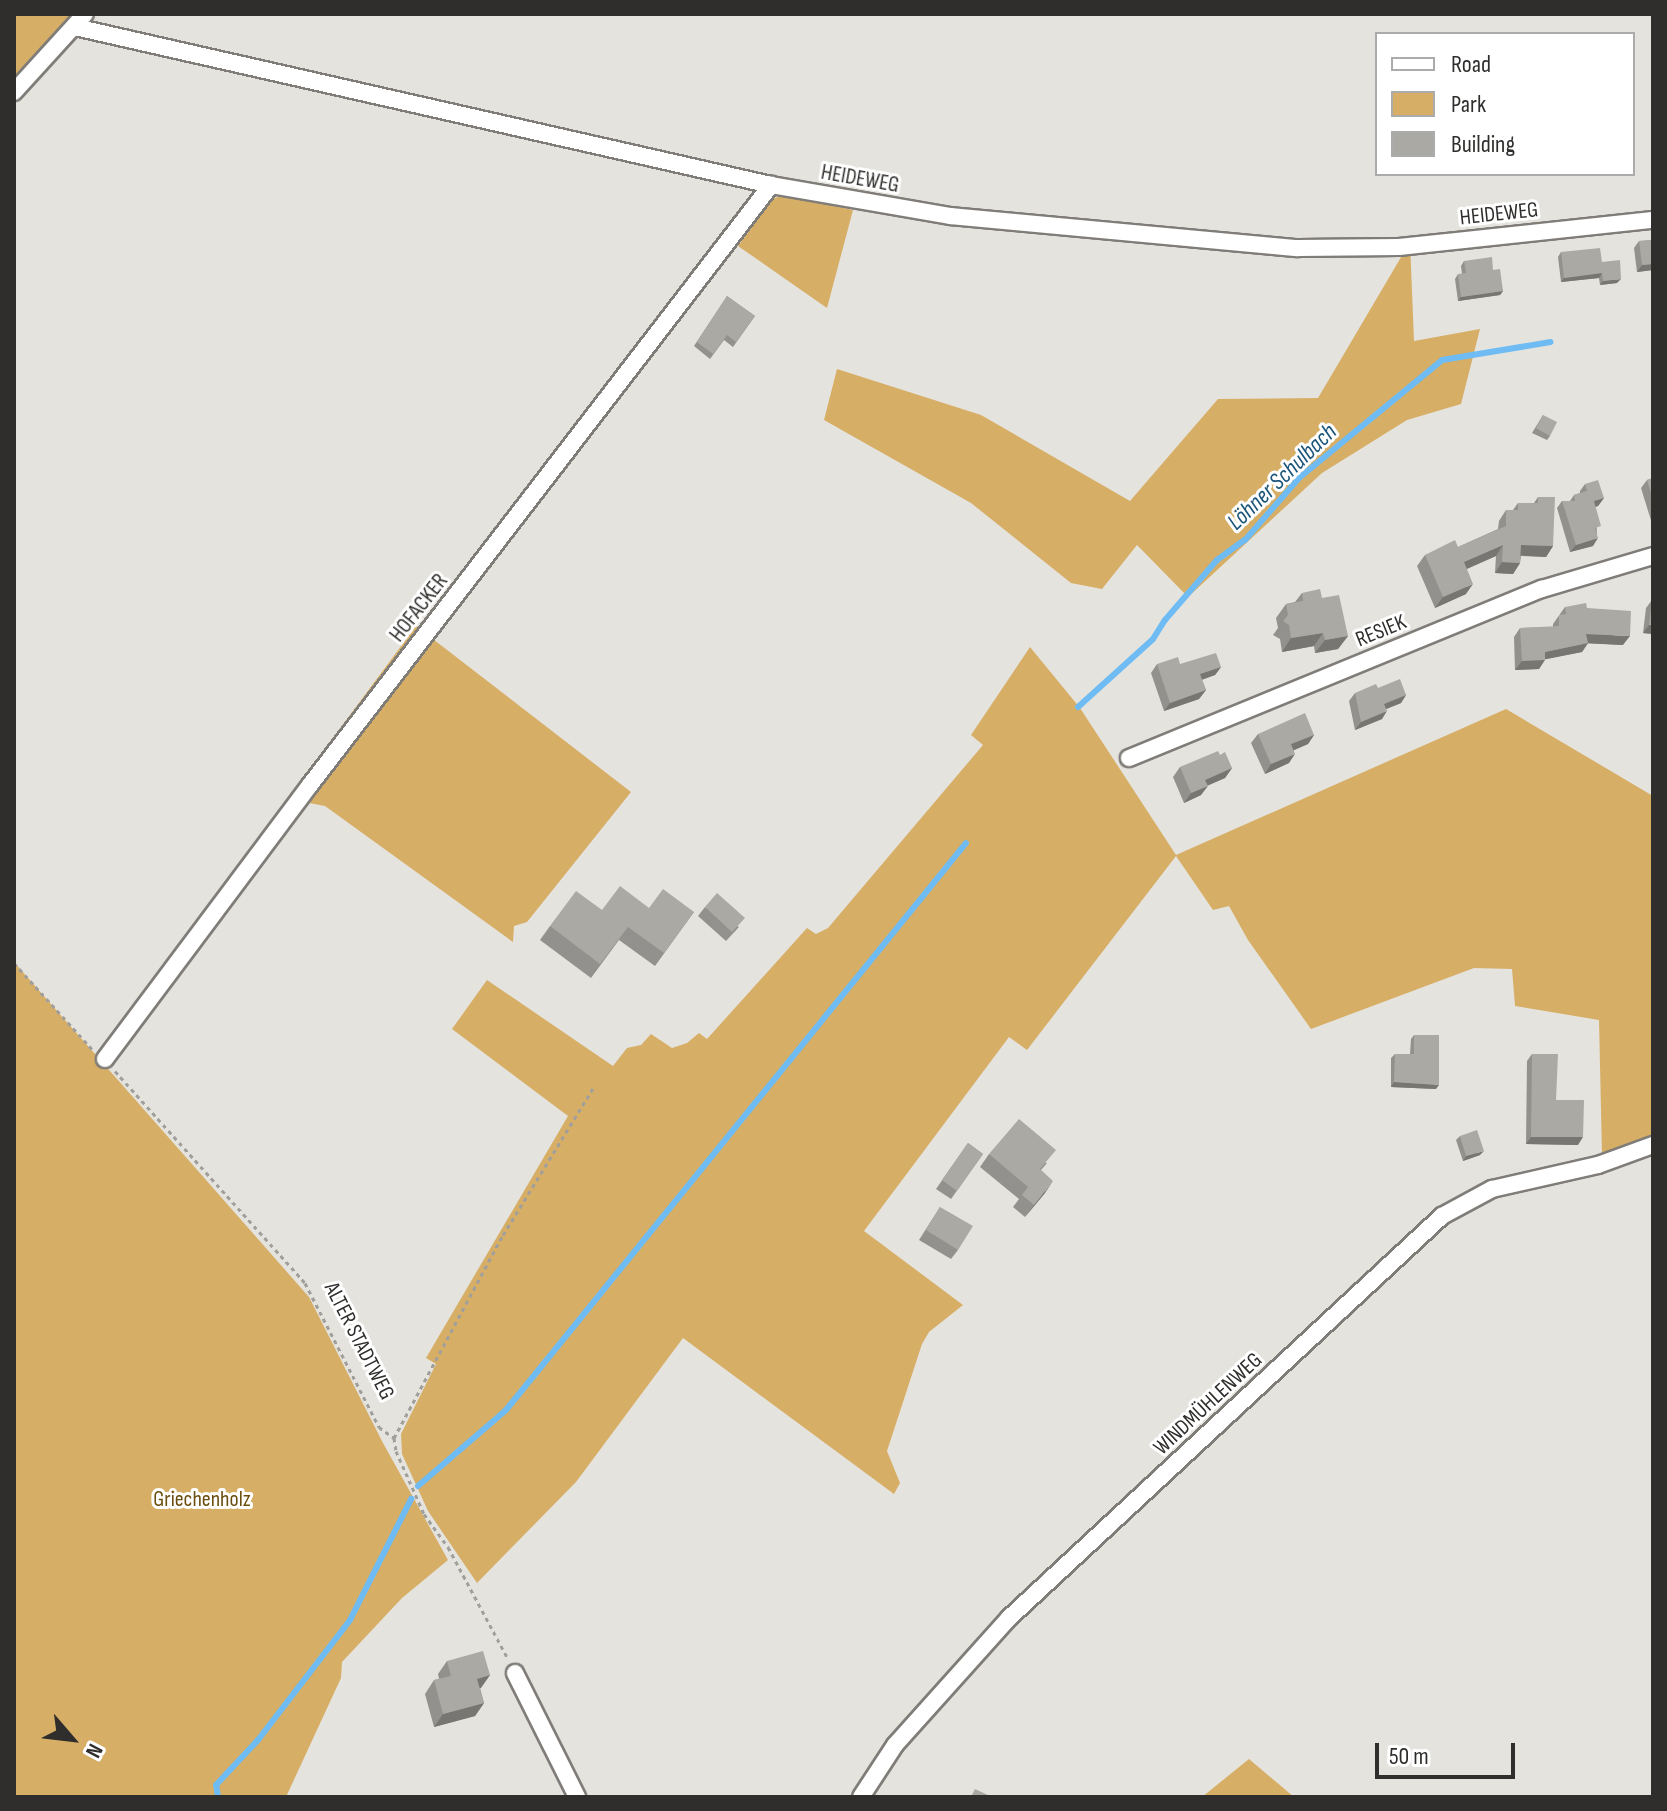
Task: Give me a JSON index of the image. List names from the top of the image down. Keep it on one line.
{"streets":{"street":["HEIDEWEG","HOFACKER","RESIEK","WINDMÜHLENWEG"],"path":["ALTER STADTWEG"]},"crossings":[["HEIDEWEG","HOFACKER"],["HOFACKER","ALTER STADTWEG"]],"water":["Löhner Schulbach"],"parks":["Griechenholz"],"legend":["Road","Park","Building"],"scale_bar":"50 m","north":"bottom right"}
